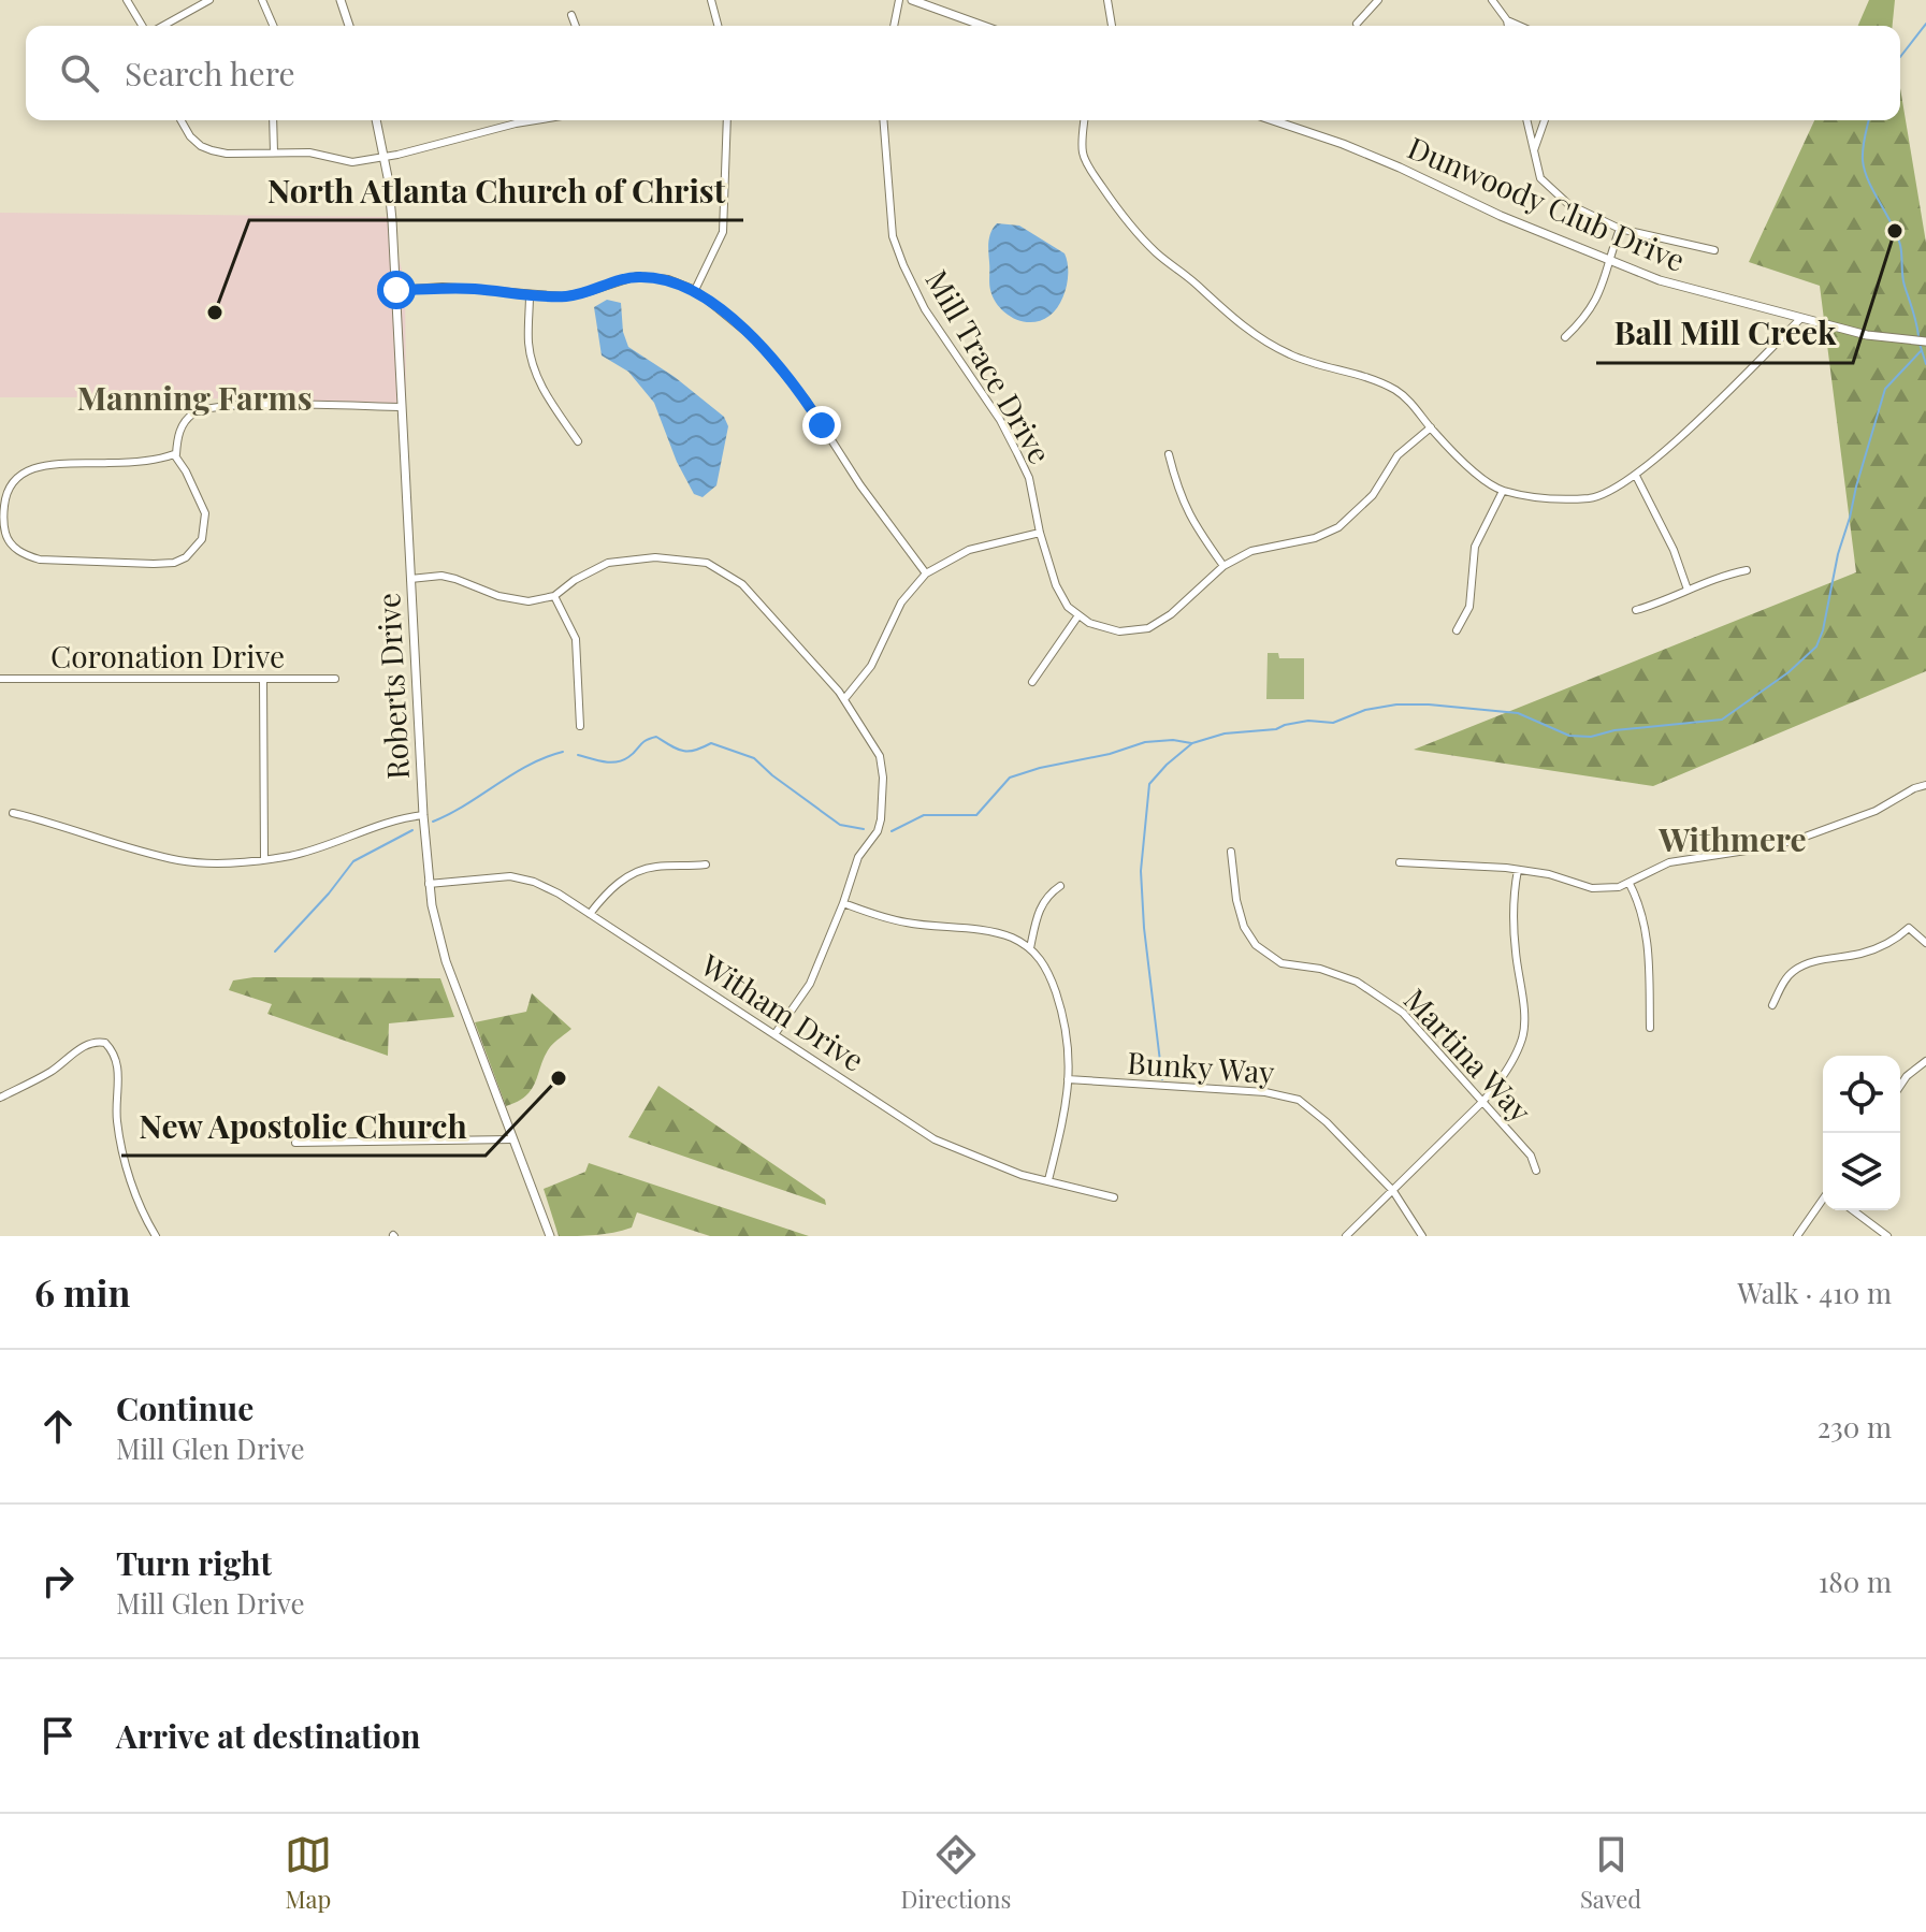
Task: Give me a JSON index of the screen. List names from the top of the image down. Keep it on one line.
{"streets":{"street":["Dunwoody Club Drive","Mill Trace Drive","Coronation Drive","Roberts Drive","Witham Drive","Martina Way","Bunky Way"]},"crossings":[["Roberts Drive","Witham Drive"]],"districts":["Manning Farms","Withmere"],"places":["Ball Mill Creek","North Atlanta Church of Christ","New Apostolic Church"],"page":{"search":"Search here","heading":["6 min","Walk · 410 m"],"list":[["Continue","Mill Glen Drive","230 m"],["Turn right","Mill Glen Drive","180 m"],"Arrive at destination"],"nav":["Map","Directions","Saved"]}}
